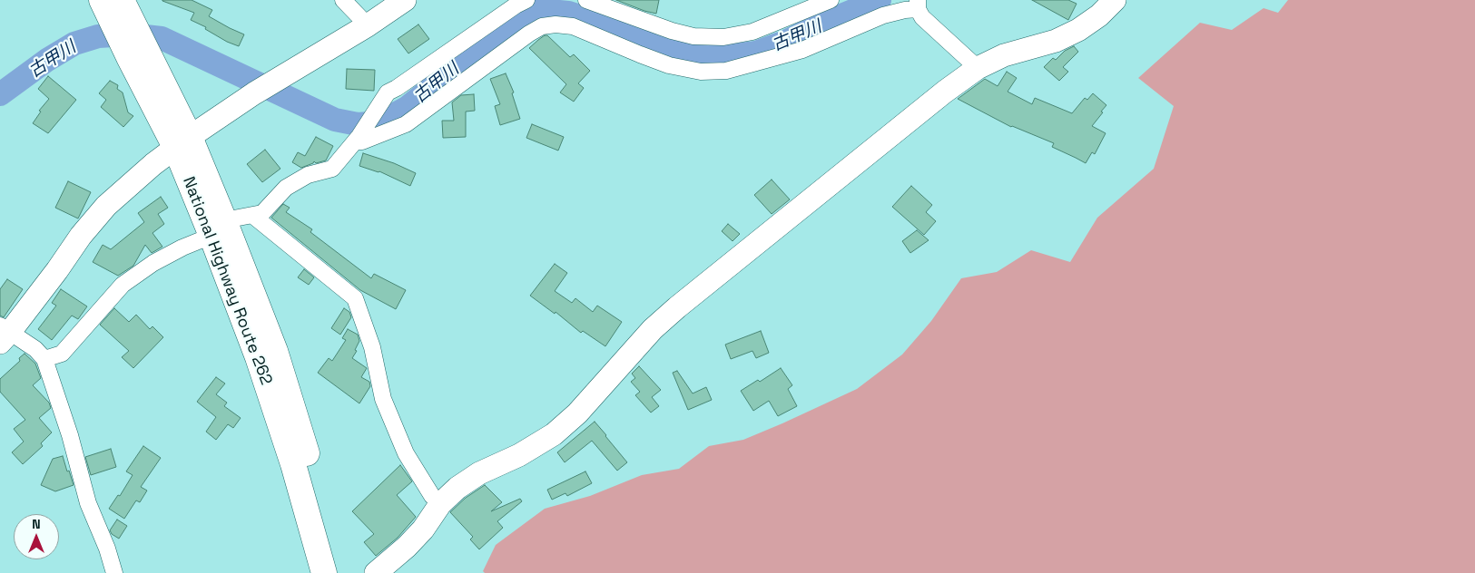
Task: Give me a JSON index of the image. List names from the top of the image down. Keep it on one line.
{"streets":{"highway":["National Highway Route 262"]},"water":["古甲川"],"north":"top"}
